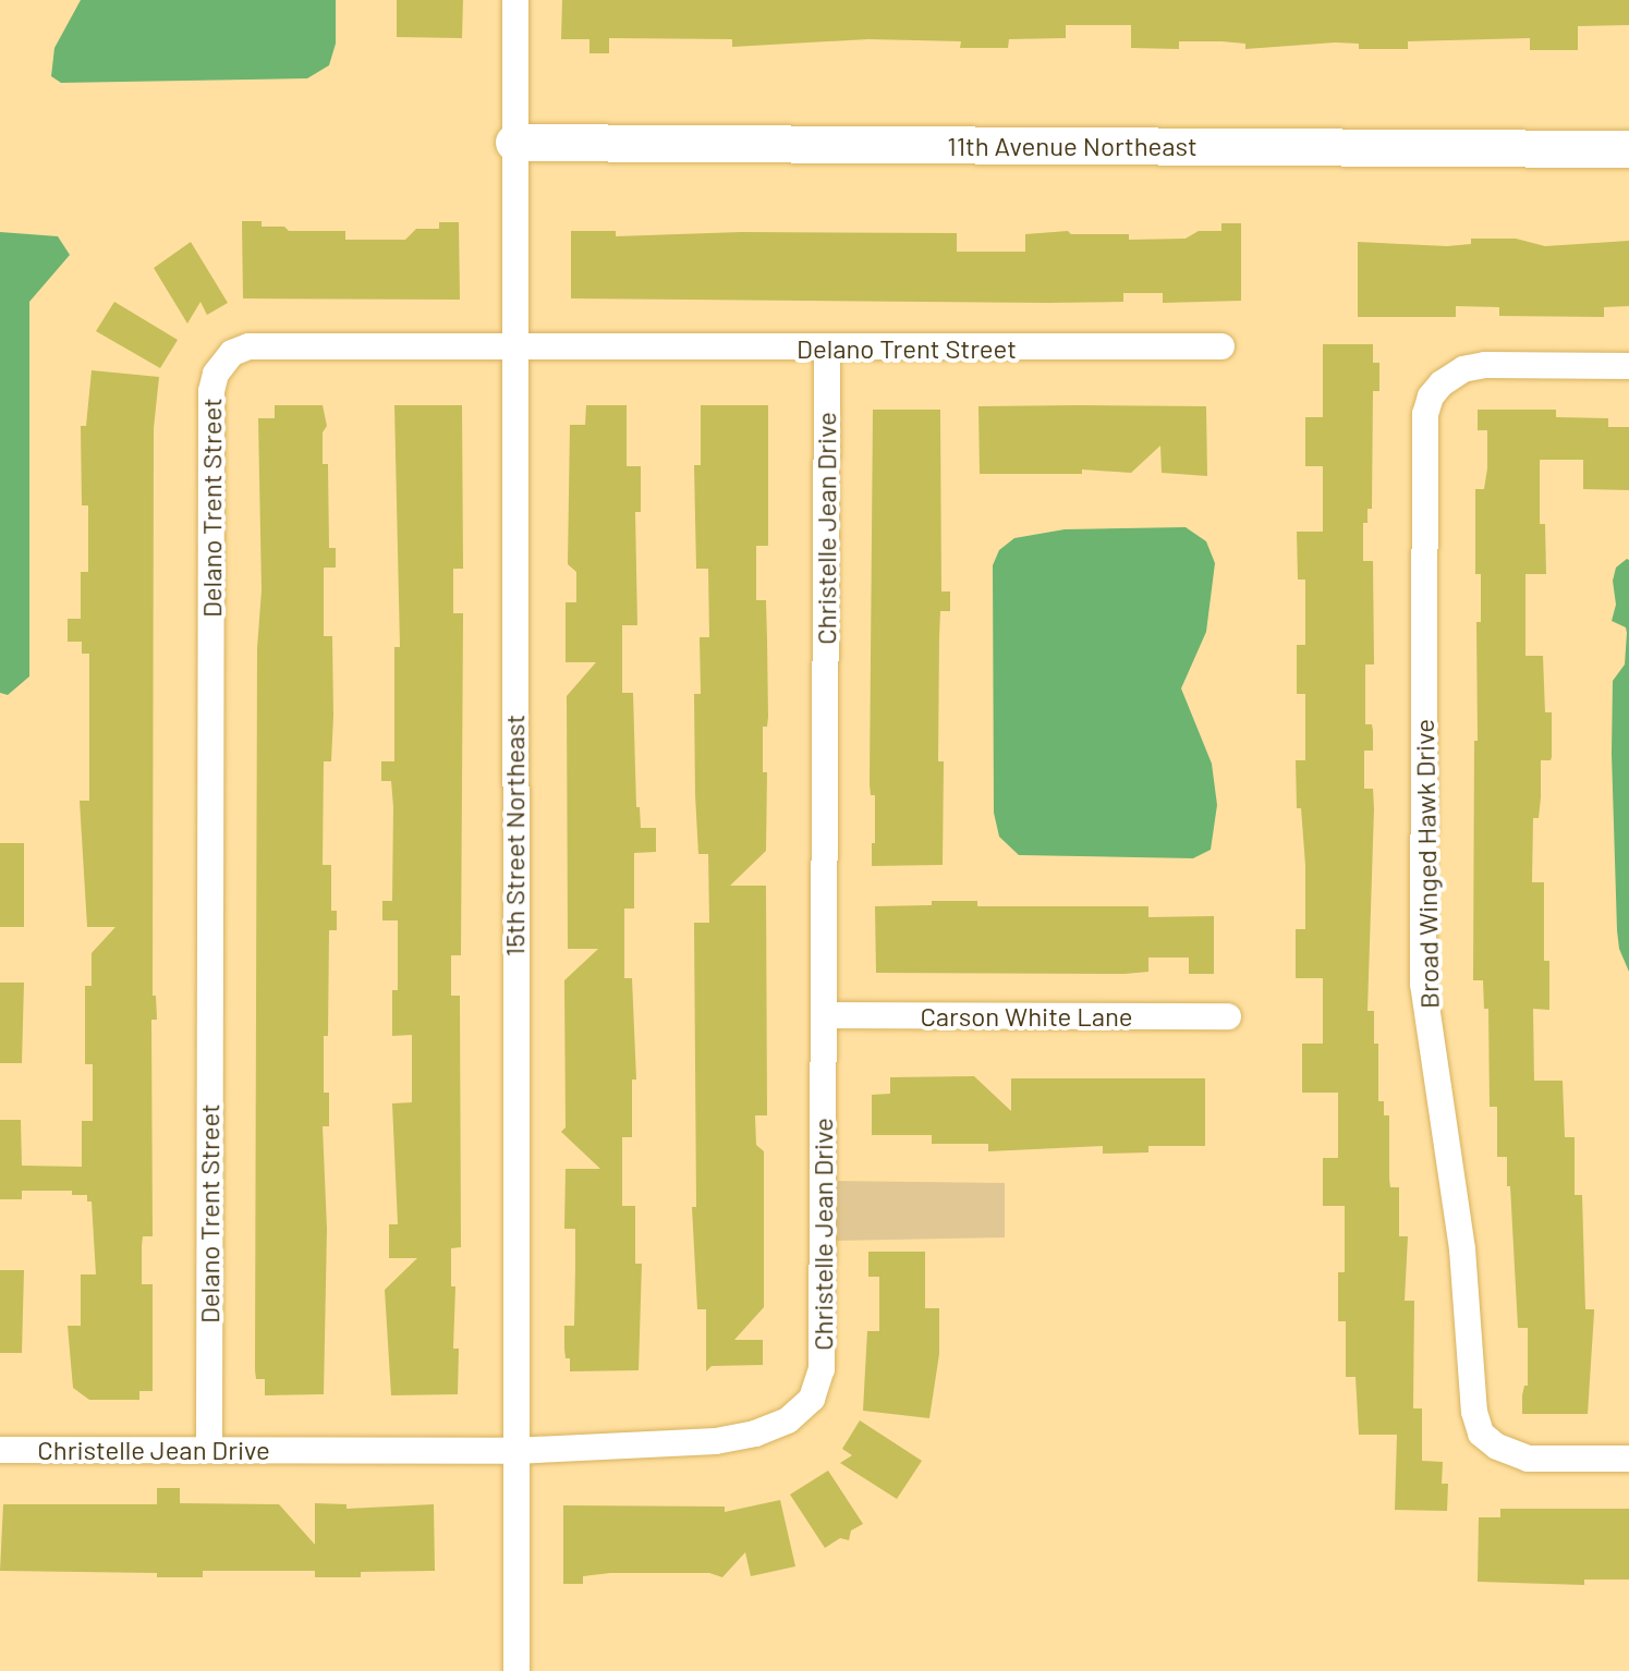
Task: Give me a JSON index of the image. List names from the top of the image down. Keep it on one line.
{"streets":{"street":["11th Avenue Northeast","Delano Trent Street","Christelle Jean Drive","15th Street Northeast","Broad Winged Hawk Drive","Carson White Lane"]},"crossings":[["11th Avenue Northeast","15th Street Northeast"],["Delano Trent Street","Christelle Jean Drive"],["Delano Trent Street","15th Street Northeast"],["Christelle Jean Drive","15th Street Northeast"],["Christelle Jean Drive","Carson White Lane"]]}
